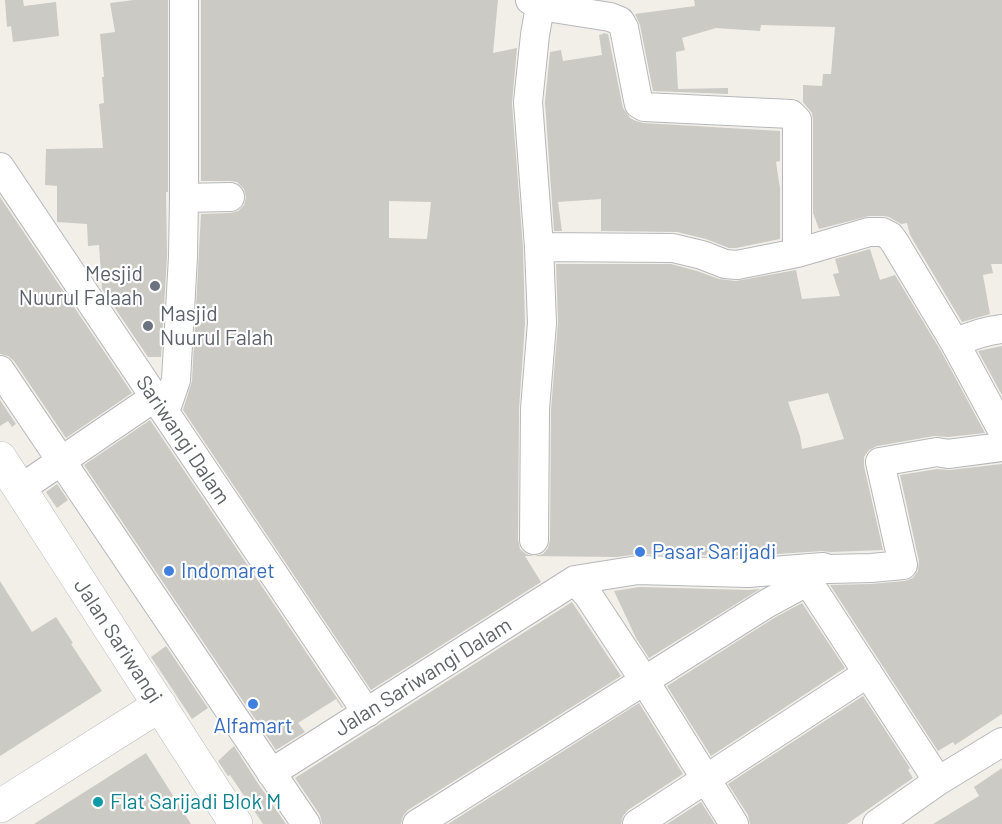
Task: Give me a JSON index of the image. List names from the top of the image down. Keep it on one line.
{"streets":{"street":["Sariwangi Dalam","Jalan Sariwangi","Jalan Sariwangi Dalam"]},"crossings":[["Sariwangi Dalam","Jalan Sariwangi Dalam"]],"places":["Mesjid Nuurul Falaah","Masjid Nuurul Falah","Pasar Sarijadi","Indomaret","Alfamart","Flat Sarijadi Blok M"]}
